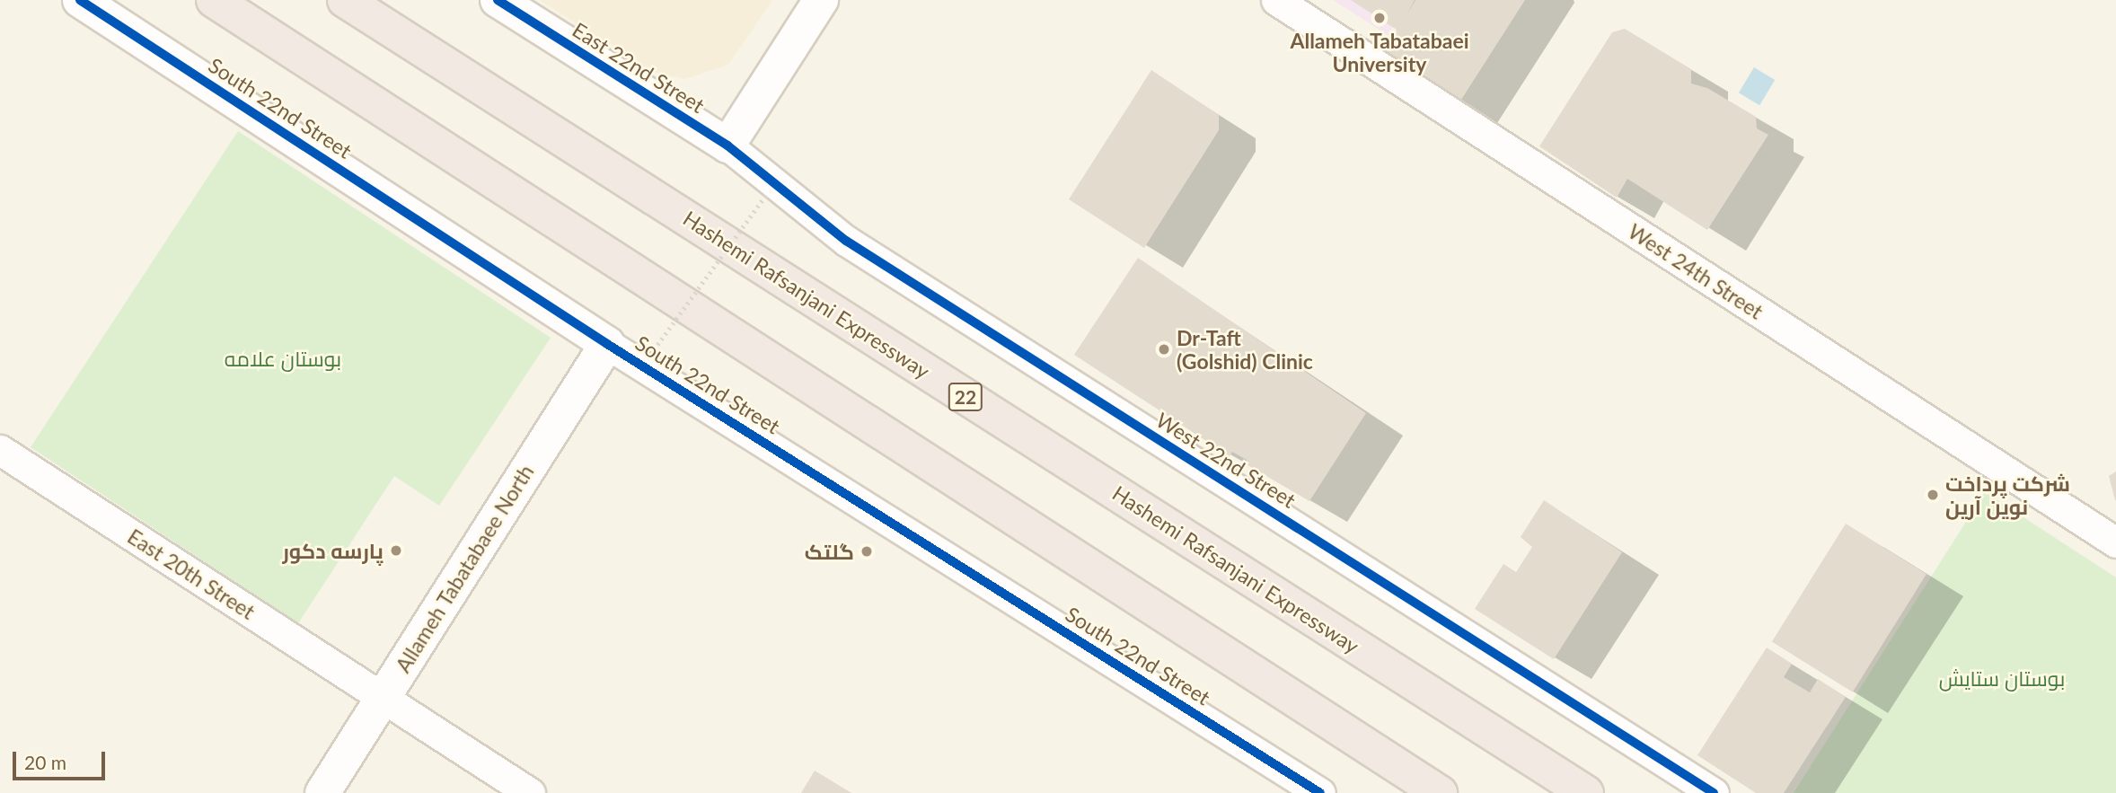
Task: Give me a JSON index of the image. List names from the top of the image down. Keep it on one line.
{"streets":{"highway":["Hashemi Rafsanjani Expressway","22"],"street":["East 22nd Street","South 22nd Street","West 24th Street","West 22nd Street","Allameh Tabatabaee North","East 20th Street"]},"crossings":[["East 22nd Street","West 22nd Street"],["South 22nd Street","Allameh Tabatabaee North"],["Allameh Tabatabaee North","East 20th Street"]],"parks":["بوستان علامه","بوستان ستایش"],"places":["Allameh Tabatabaei University","Dr-Taft (Golshid) Clinic","شرکت پرداخت نوین آرین","پارسه دکور","گلتک"],"scale_bar":"20 m"}
